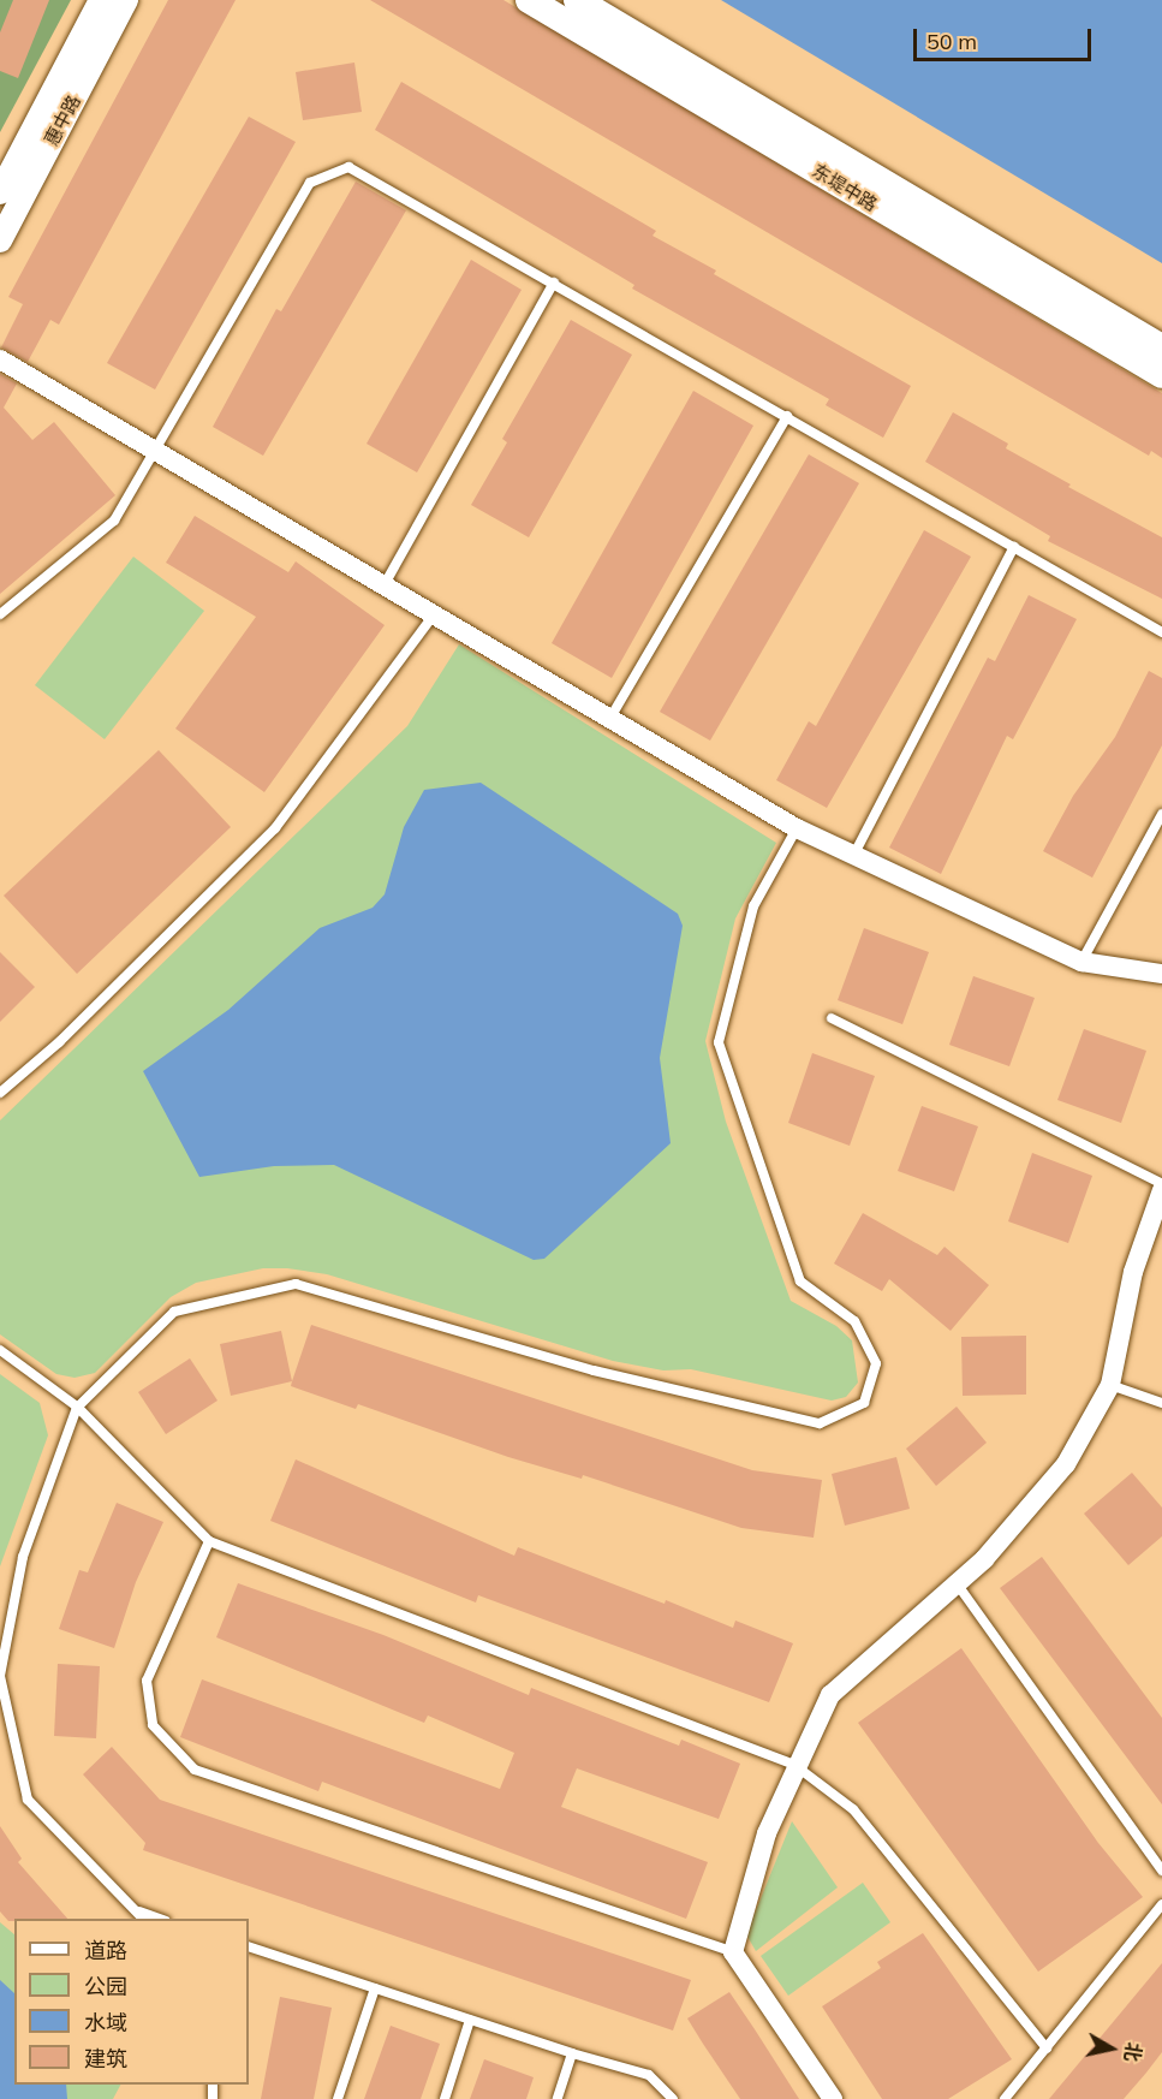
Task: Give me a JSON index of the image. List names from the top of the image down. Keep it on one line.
{"streets":{"main road":["东堤中路"],"street":["惠中路"]},"legend":["道路","公园","水域","建筑"],"scale_bar":"50 m","north":"right"}
